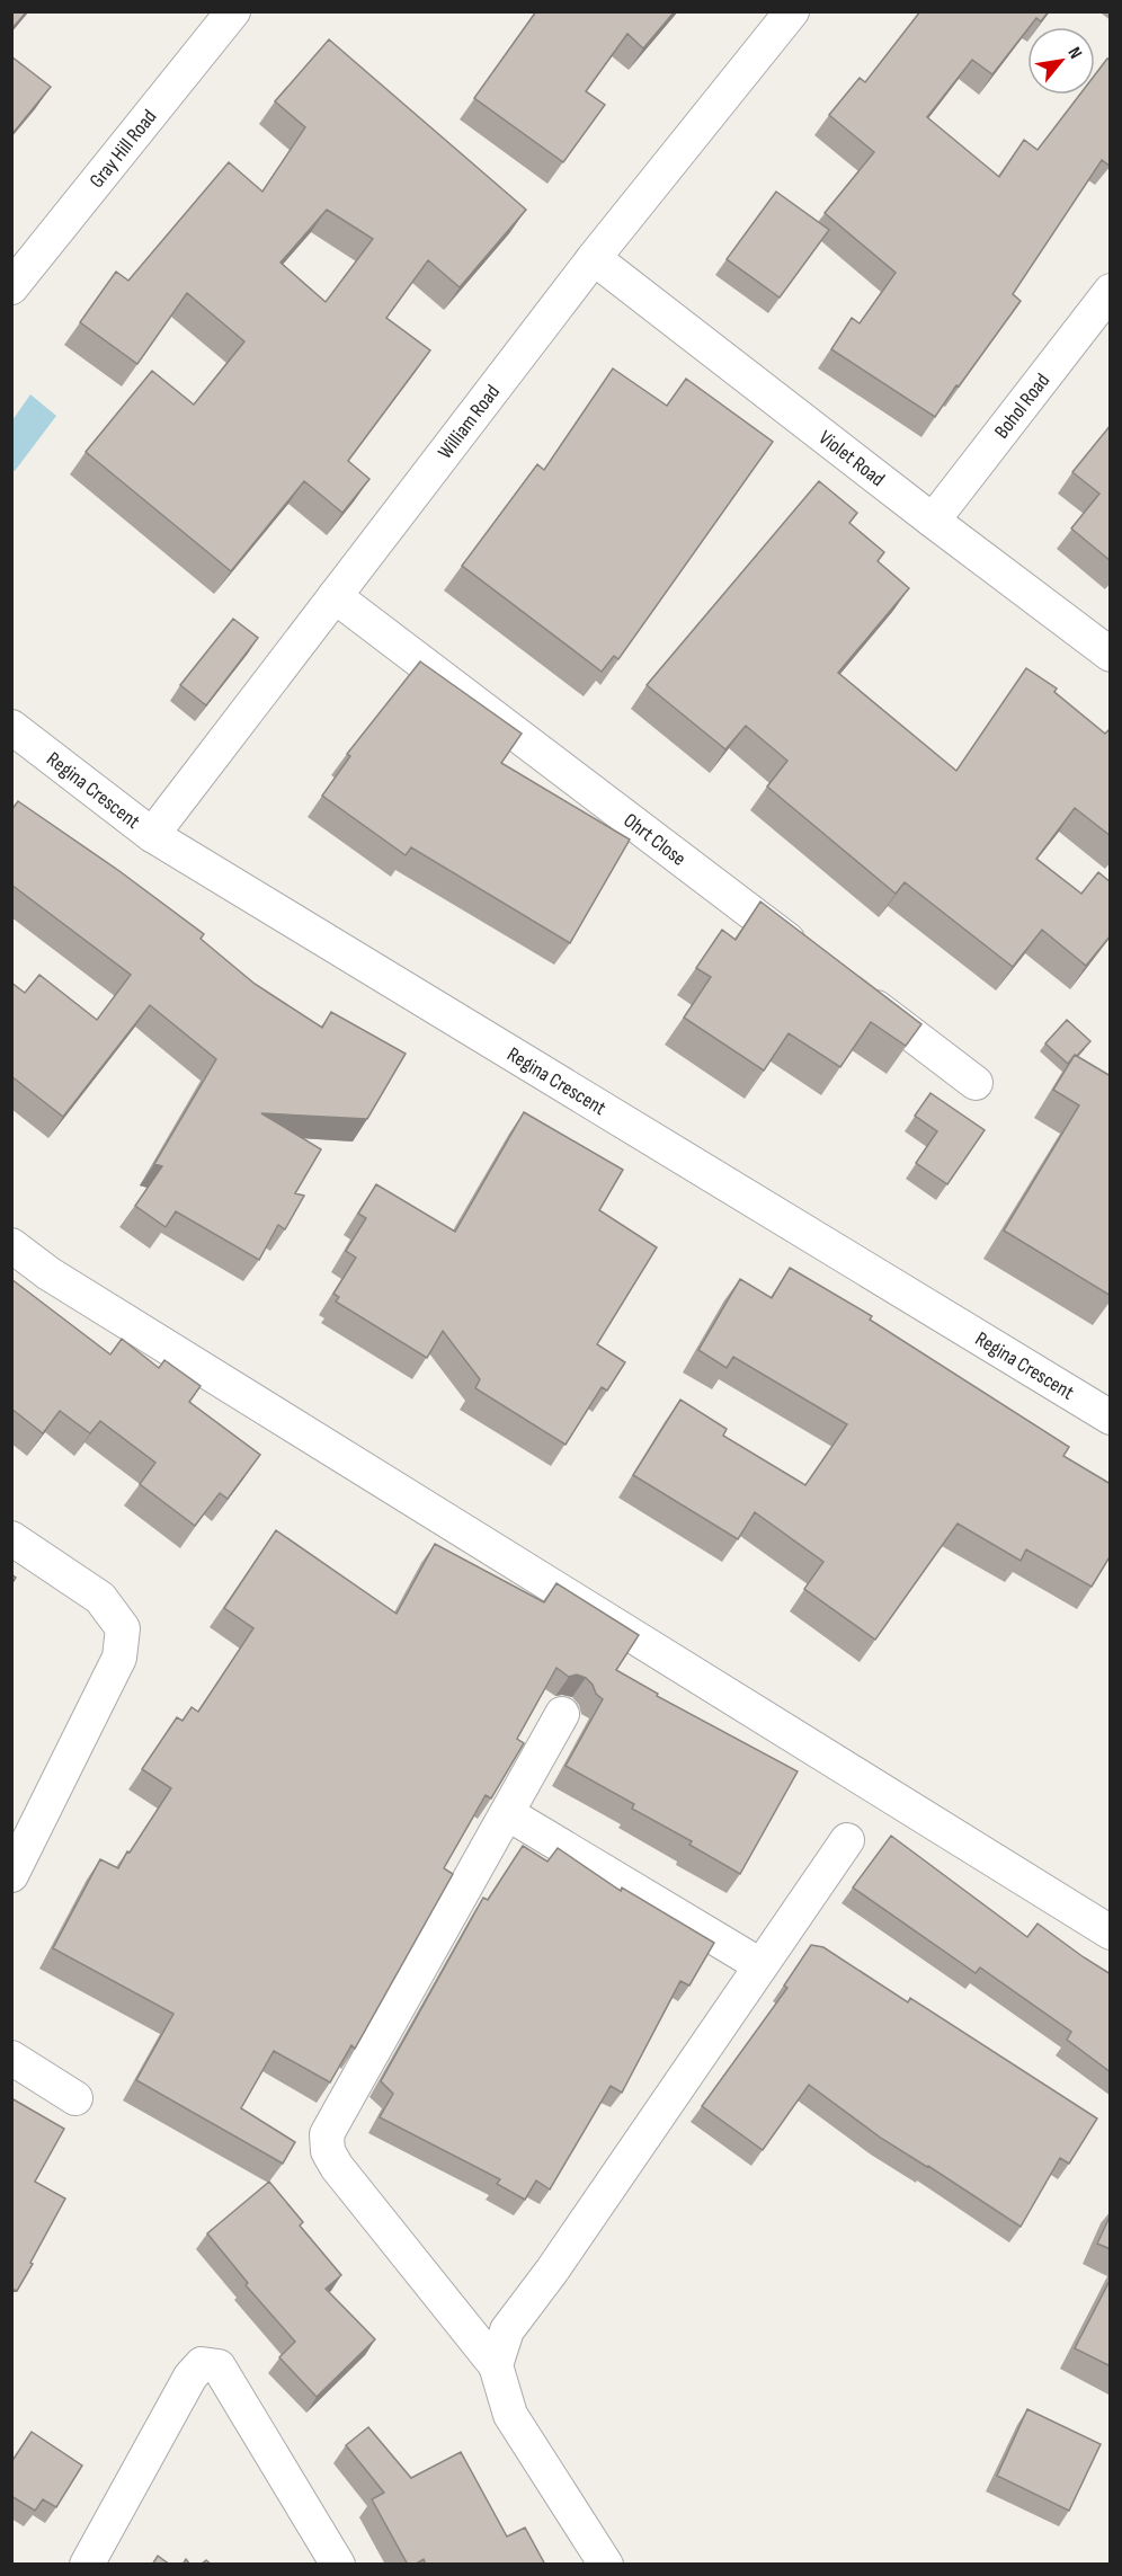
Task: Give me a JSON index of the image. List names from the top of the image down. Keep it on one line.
{"streets":{"street":["Gray Hill Road","Bohol Road","William Road","Violet Road","Regina Crescent","Ohrt Close"]},"crossings":[["Bohol Road","Violet Road"],["William Road","Violet Road"],["William Road","Regina Crescent"],["William Road","Ohrt Close"]],"north":"top right"}
